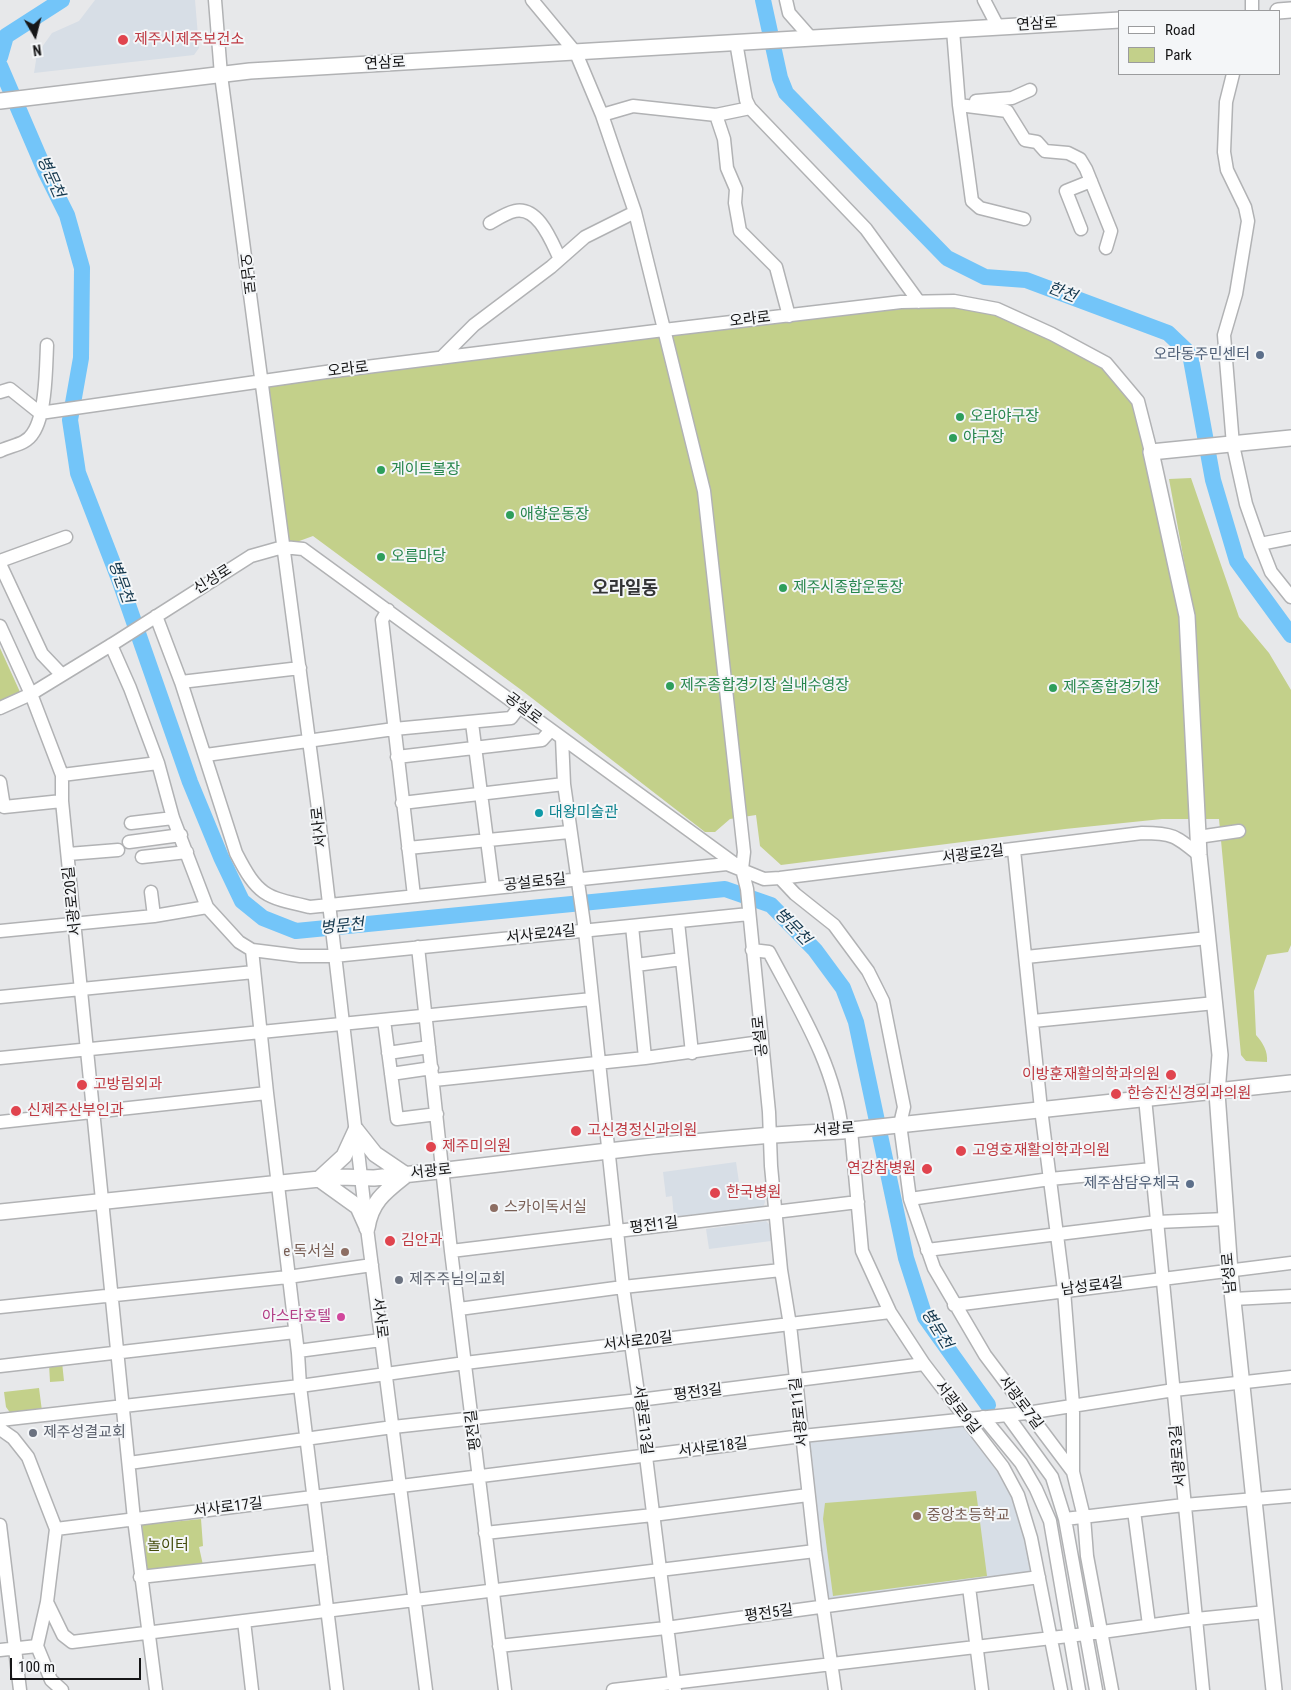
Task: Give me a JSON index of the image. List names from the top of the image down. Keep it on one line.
{"streets":{"main road":["연삼로","서광로","남성로"],"street":["오남로","오라로","신성로","공설로","서사로","서광로2길","공설로5길","서광로20길","서사로24길","평전1길","남성로4길","서사로20길","평전3길","서광로7길","서광로9길","서광로11길","서광로13길","평전길","서사로18길","서광로3길","서사로17길","평전5길"]},"crossings":[["연삼로","오남로"],["오남로","오라로"],["오남로","신성로"],["오남로","공설로"],["오남로","서사로"],["오라로","남성로"],["신성로","공설로"],["신성로","서사로"],["신성로","공설로5길"],["공설로","서사로"],["공설로","서광로2길"],["공설로","공설로5길"],["공설로","서사로24길"],["공설로","서광로"],["공설로","서광로9길"],["공설로","서광로11길"],["공설로","서광로13길"],["서사로","공설로5길"],["서사로","서사로24길"],["서사로","서광로"],["서사로","서사로20길"],["서사로","평전3길"],["서사로","서사로18길"],["서사로","서사로17길"],["서광로2길","공설로5길"],["서광로2길","남성로"],["공설로5길","서광로13길"],["서광로20길","서광로"],["서광로20길","서사로20길"],["서광로20길","평전3길"],["서광로20길","서사로17길"],["서사로24길","서광로13길"],["서사로24길","평전길"],["서광로","서광로7길"],["서광로","서광로9길"],["서광로","서광로11길"],["서광로","서광로13길"],["서광로","평전길"],["평전1길","서광로9길"],["평전1길","서광로11길"],["평전1길","서광로13길"],["평전1길","평전길"],["남성로","남성로4길"],["남성로4길","서광로7길"],["남성로4길","서광로3길"],["서사로20길","서광로9길"],["서사로20길","서광로11길"],["서사로20길","서광로13길"],["서사로20길","평전길"],["평전3길","서광로9길"],["평전3길","서광로11길"],["평전3길","서광로13길"],["평전3길","평전길"],["서광로7길","서사로18길"],["서광로9길","서사로18길"],["서광로9길","평전5길"],["서광로11길","서사로18길"],["서광로11길","평전5길"],["서광로13길","서사로18길"],["서광로13길","평전5길"],["평전길","서사로18길"],["평전길","평전5길"],["서사로18길","서사로17길"]],"districts":["오라일동"],"water":["병문천","한천"],"parks":["놀이터"],"places":["제주시제주보건소","오라동주민센터","오라야구장","야구장","게이트볼장","애향운동장","오름마당","제주시종합운동장","제주종합경기장 실내수영장","제주종합경기장","대왕미술관","이방훈재활의학과의원","고방림외과","한승진신경외과의원","신제주산부인과","고신경정신과의원","제주미의원","고영호재활의학과의원","연강참병원","제주삼담우체국","한국병원","스카이독서실","김안과","e 독서실","제주주님의교회","아스타호텔","제주성결교회","중앙초등학교"],"legend":["Road","Park"],"scale_bar":"100 m","north":"bottom"}
